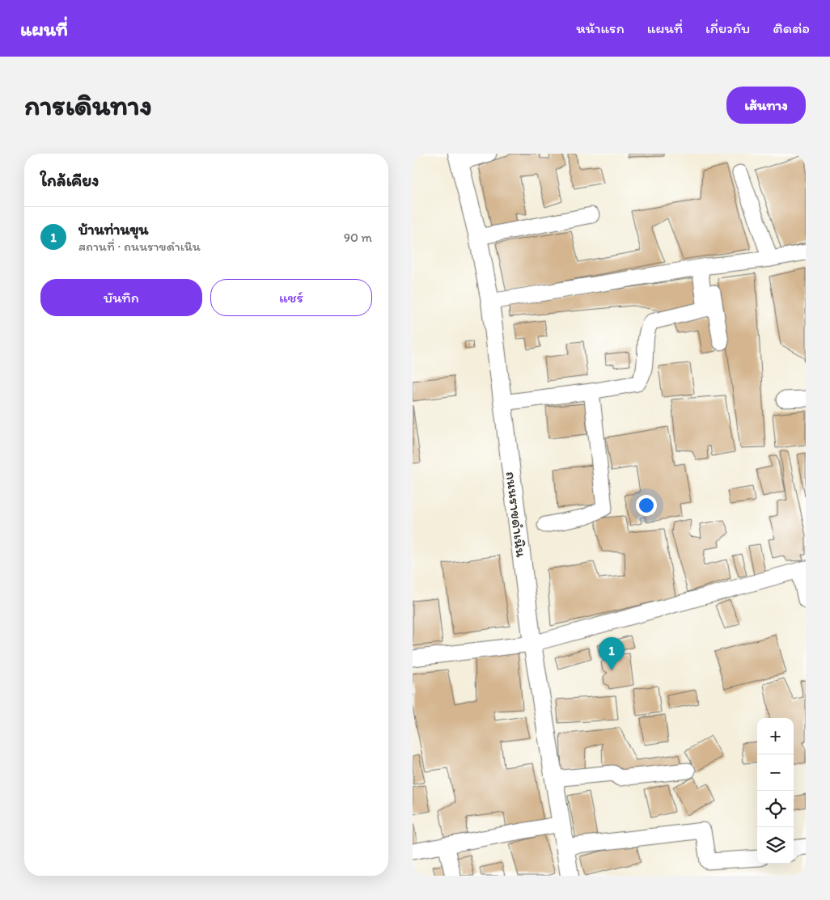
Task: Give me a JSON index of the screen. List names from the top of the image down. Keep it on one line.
{"streets":{"main road":["ถนนราขดำเนิน"]},"page":{"header":"แผนที่","nav":["หน้าแรก","แผนที่","เกี่ยวกับ","ติดต่อ"],"buttons":["เส้นทาง",["บันทึก","แชร์"]],"title":"การเดินทาง","heading":"ใกล้เคียง","list":[{"mark":"1","name":"บ้านท่านขุน","note":"สถานที่ · ถนนราขดำเนิน","value":"90 m"}],"pins":"1","map_buttons":["+","−"]}}
